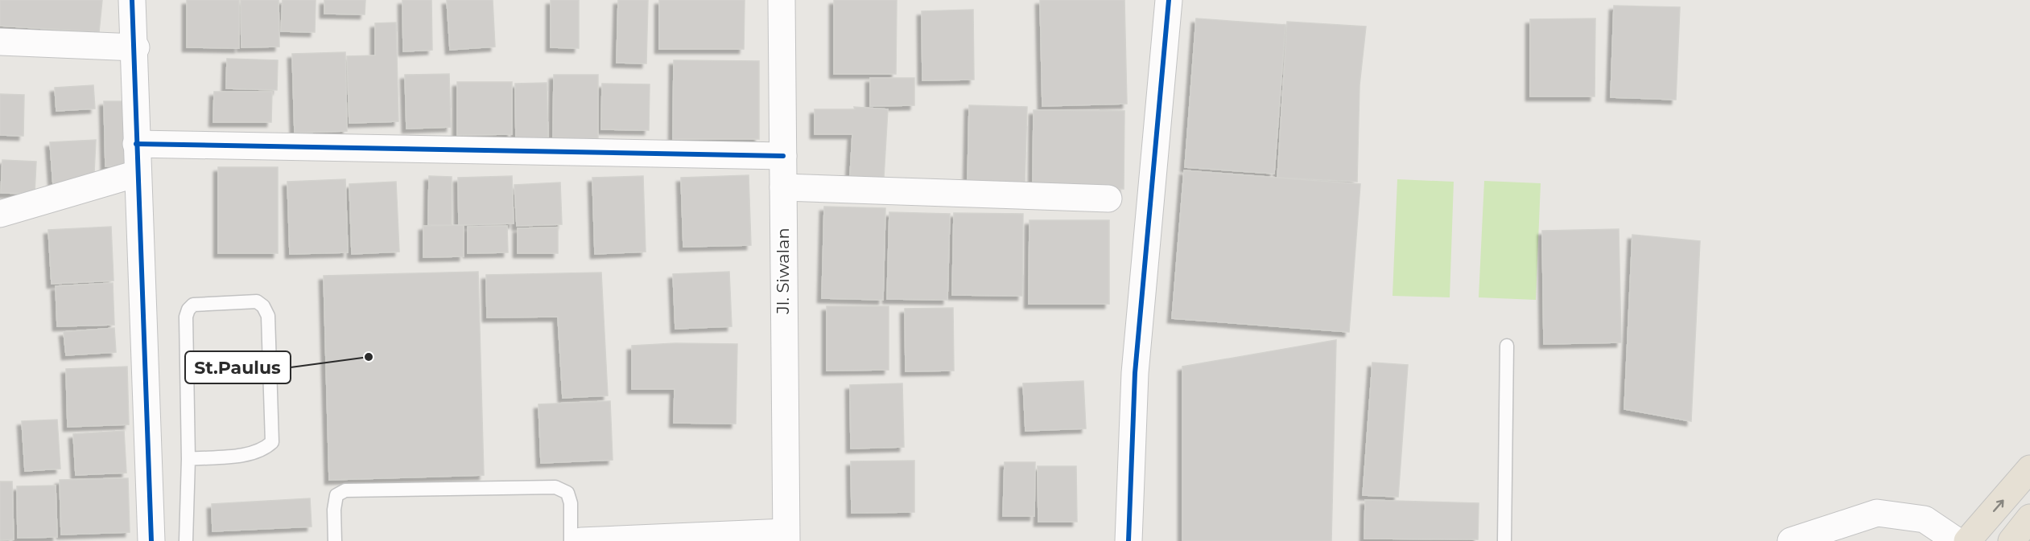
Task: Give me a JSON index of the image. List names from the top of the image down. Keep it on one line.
{"streets":{"street":["Jl. Siwalan"]},"places":["St.Paulus"]}
